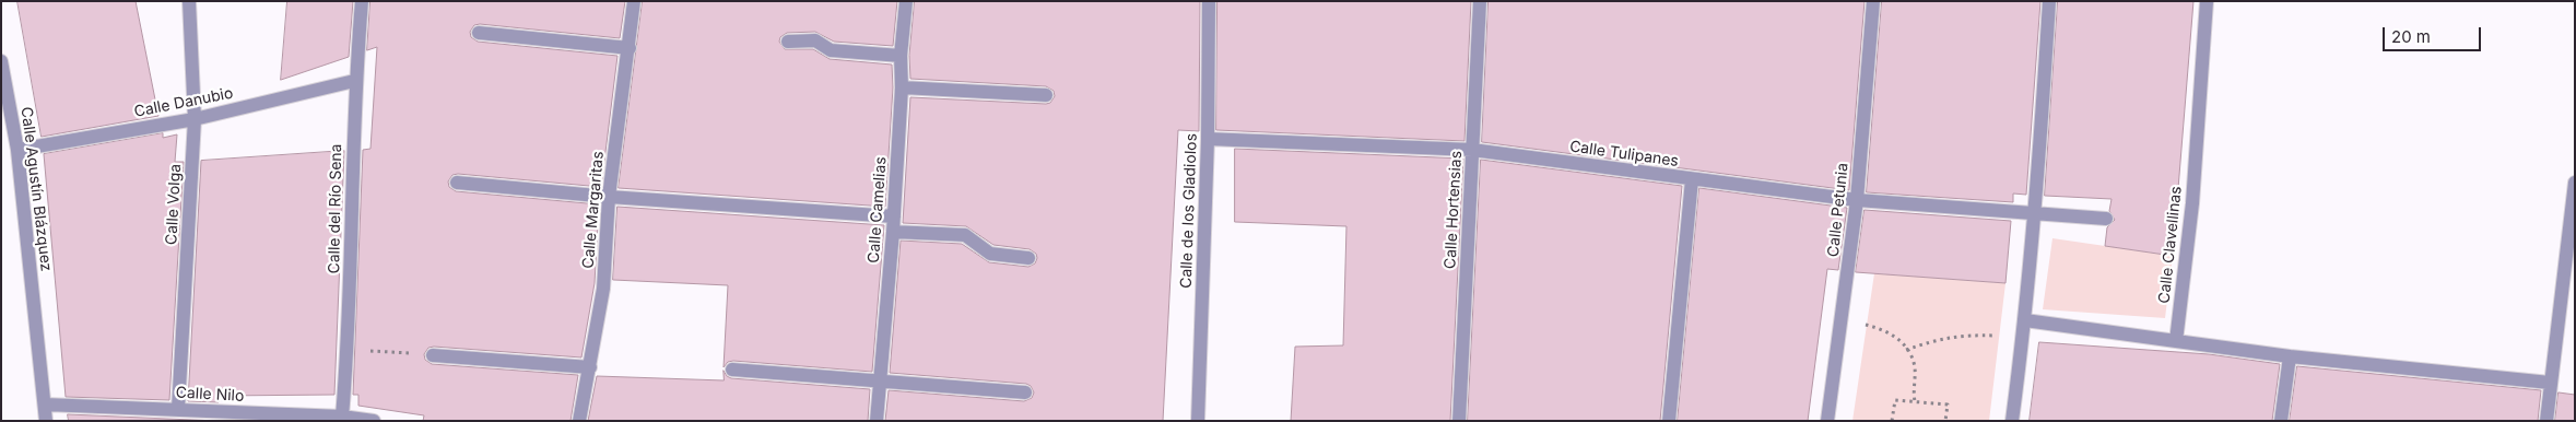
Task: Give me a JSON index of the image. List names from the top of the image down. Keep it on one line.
{"streets":{"street":["Calle Danubio","Calle Tulipanes","Calle Agustín Blázquez","Calle Volga","Calle del Río Sena","Calle Margaritas","Calle Camelias","Calle Hortensias","Calle Petunia","Calle de los Gladiolos","Calle Clavellinas","Calle Nilo"]},"crossings":[["Calle Danubio","Calle Agustín Blázquez"],["Calle Danubio","Calle Volga"],["Calle Danubio","Calle del Río Sena"],["Calle Tulipanes","Calle Hortensias"],["Calle Tulipanes","Calle Petunia"],["Calle Tulipanes","Calle de los Gladiolos"],["Calle Agustín Blázquez","Calle Nilo"],["Calle Volga","Calle Nilo"],["Calle del Río Sena","Calle Nilo"]],"scale_bar":"20 m"}
